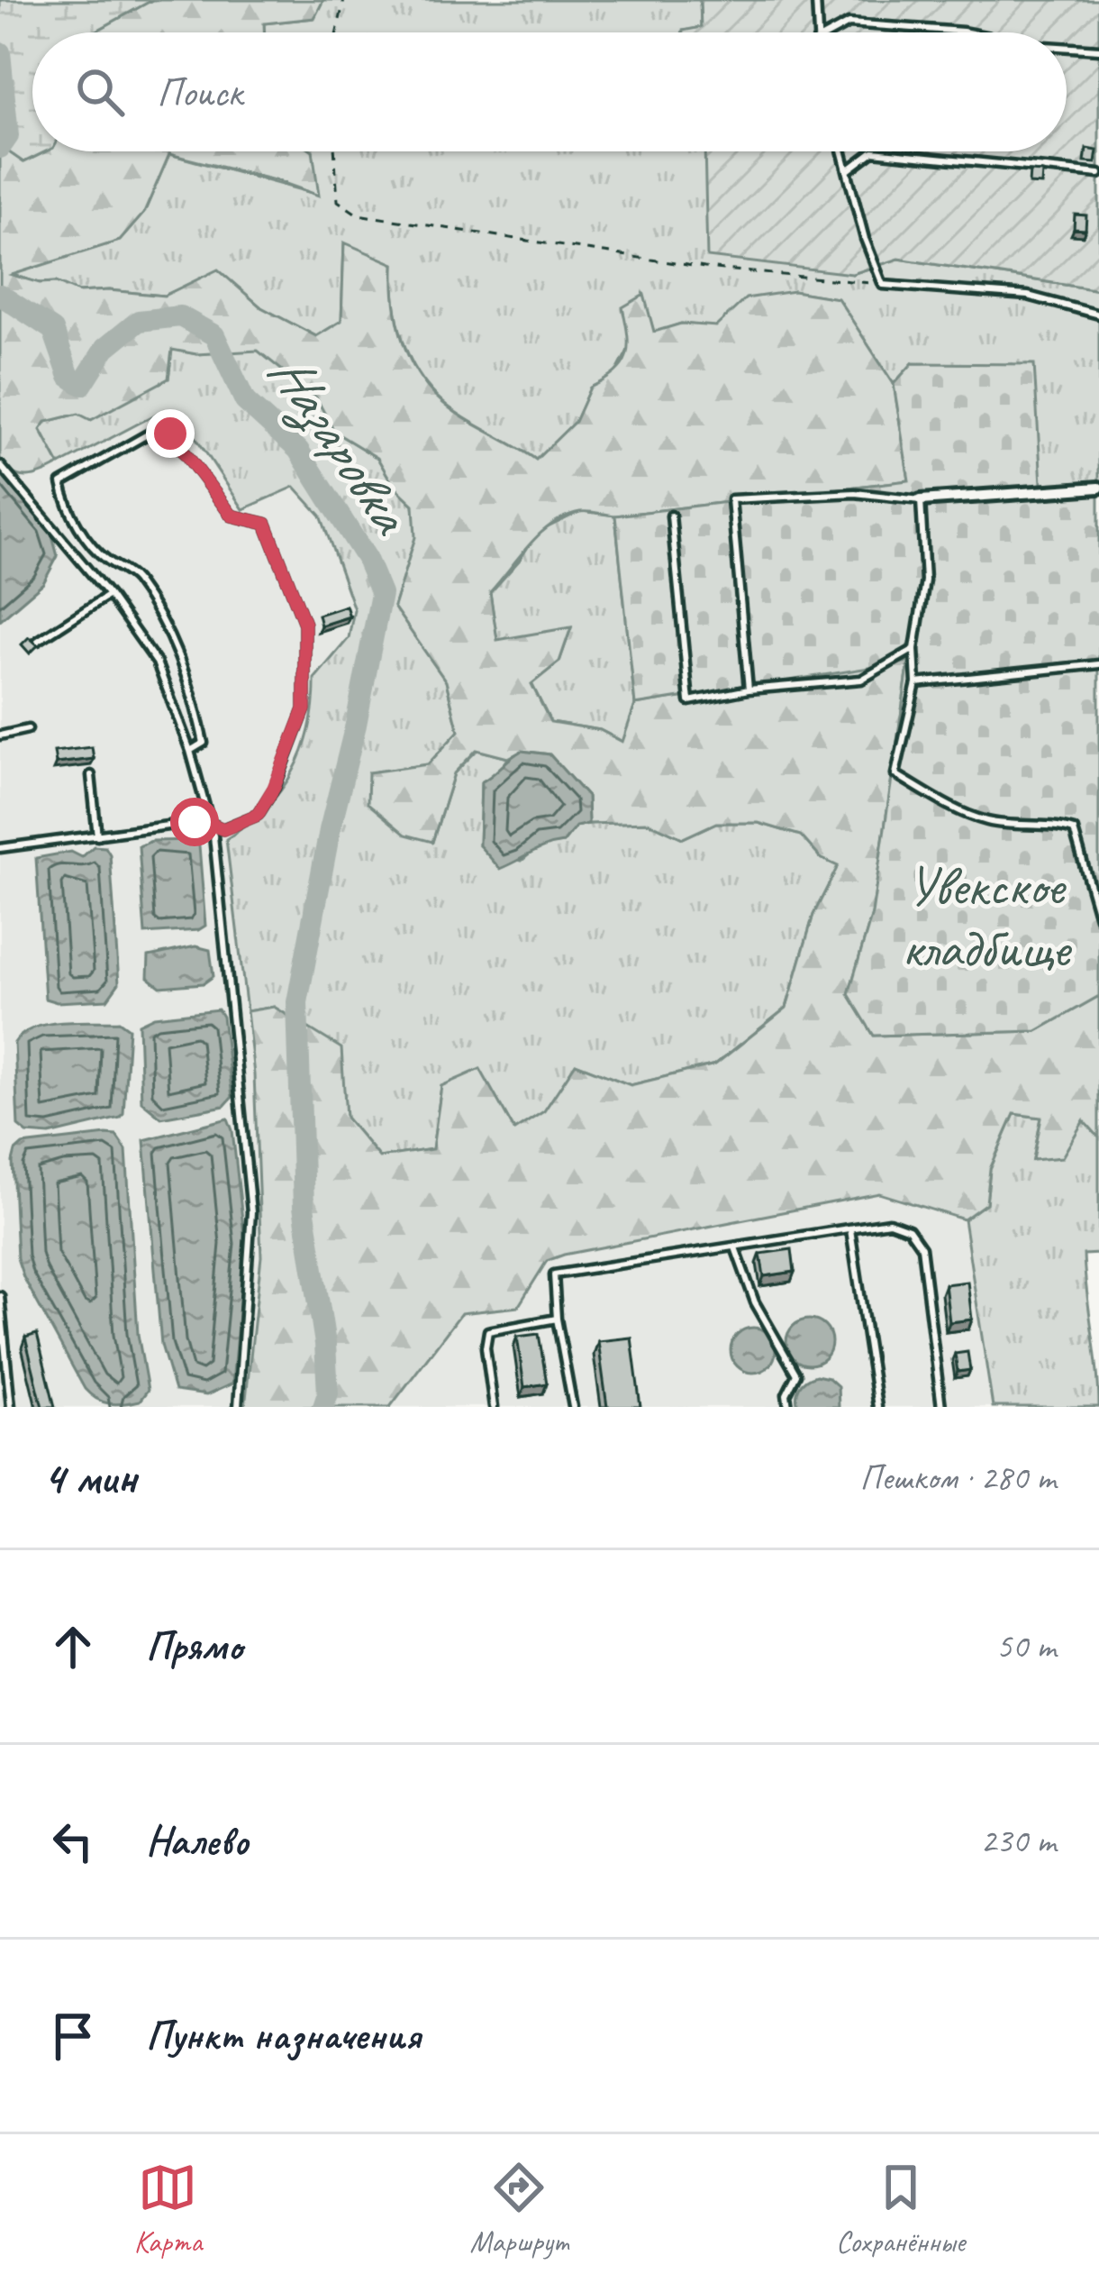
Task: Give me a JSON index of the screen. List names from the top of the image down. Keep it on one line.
{"water":["Назаровка"],"parks":["Увекское кладбище"],"page":{"search":"Поиск","heading":["4 мин","Пешком · 280 m"],"list":[["Прямо","50 m"],["Налево","230 m"],"Пункт назначения"],"nav":["Карта","Маршрут","Сохранённые"]}}
